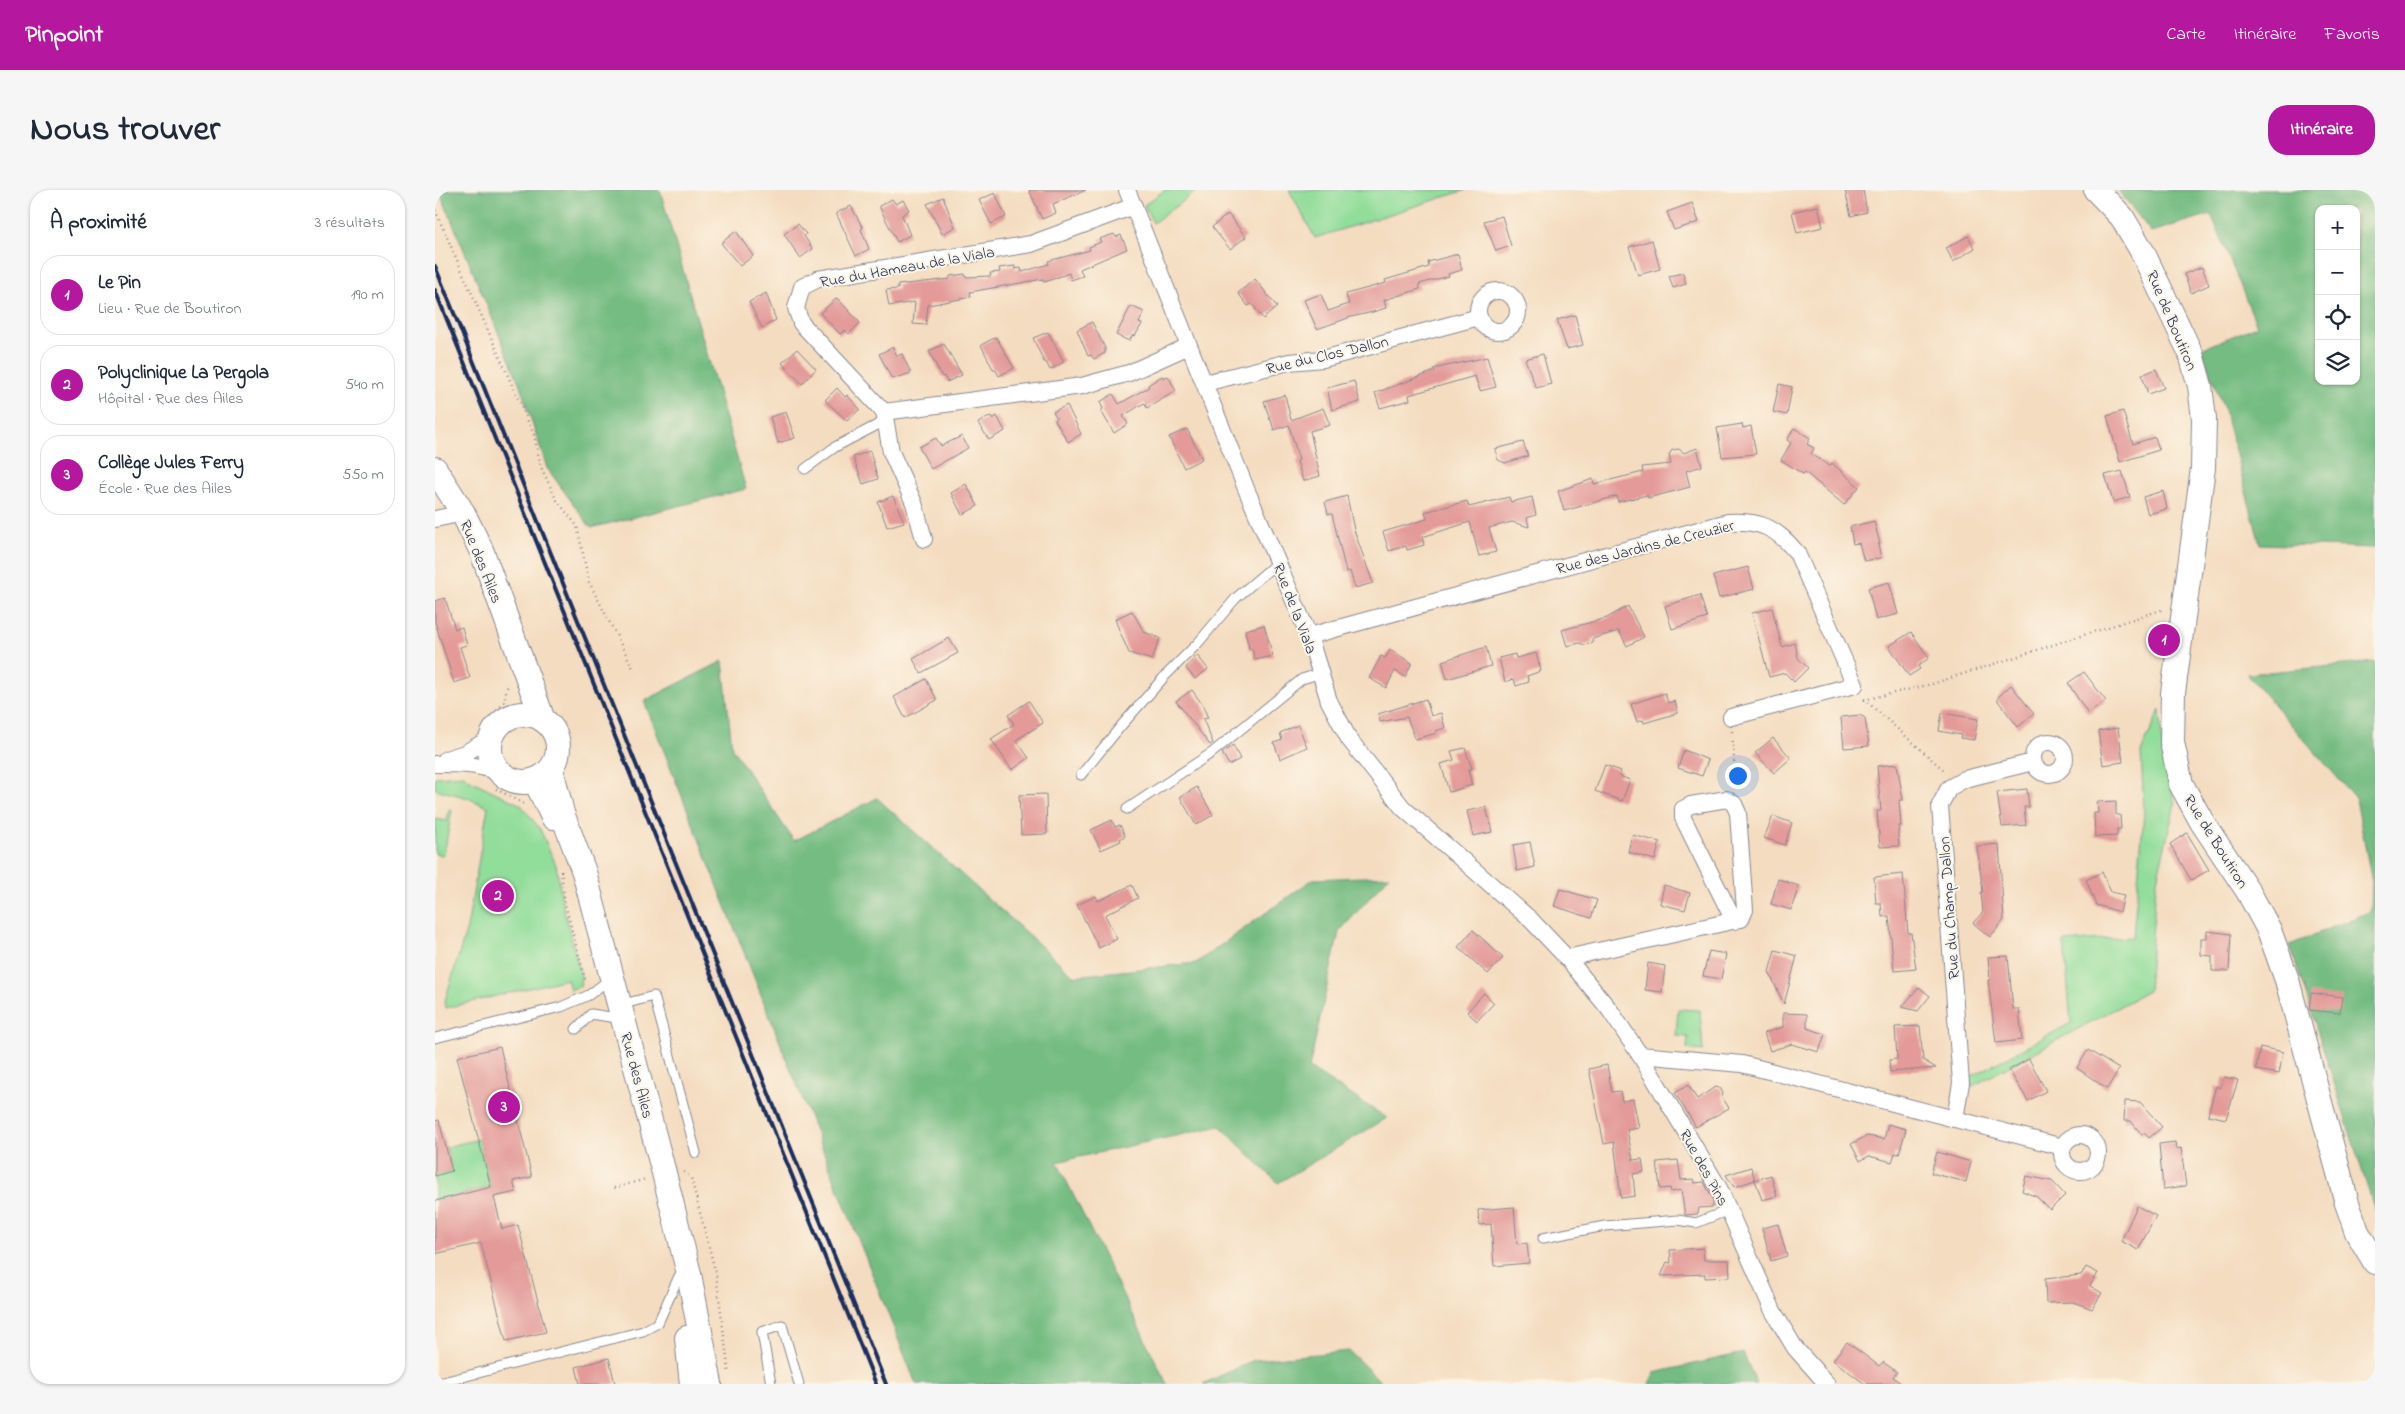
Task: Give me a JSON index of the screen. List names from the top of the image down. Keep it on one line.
{"streets":{"main road":["Rue de Boutiron","Rue des Ailes"],"street":["Rue du Hameau de la Viala","Rue du Clos Dallon","Rue des Jardins de Creuzier","Rue de la Viala","Rue du Champ Dallon","Rue des Pins"]},"crossings":[["Rue du Hameau de la Viala","Rue de la Viala"],["Rue du Clos Dallon","Rue de la Viala"],["Rue des Jardins de Creuzier","Rue de la Viala"],["Rue de la Viala","Rue des Pins"]],"page":{"header":"Pinpoint","nav":["Carte","Itinéraire","Favoris"],"title":"Nous trouver","buttons":"Itinéraire","heading":["À proximité","3 résultats"],"map_buttons":["+","−"],"list":[{"mark":"1","name":"Le Pin","note":"Lieu · Rue de Boutiron","value":"190 m"},{"mark":"2","name":"Polyclinique La Pergola","note":"Hôpital · Rue des Ailes","value":"540 m"},{"mark":"3","name":"Collège Jules Ferry","note":"École · Rue des Ailes","value":"550 m"}],"pins":["1","2","3"]}}
